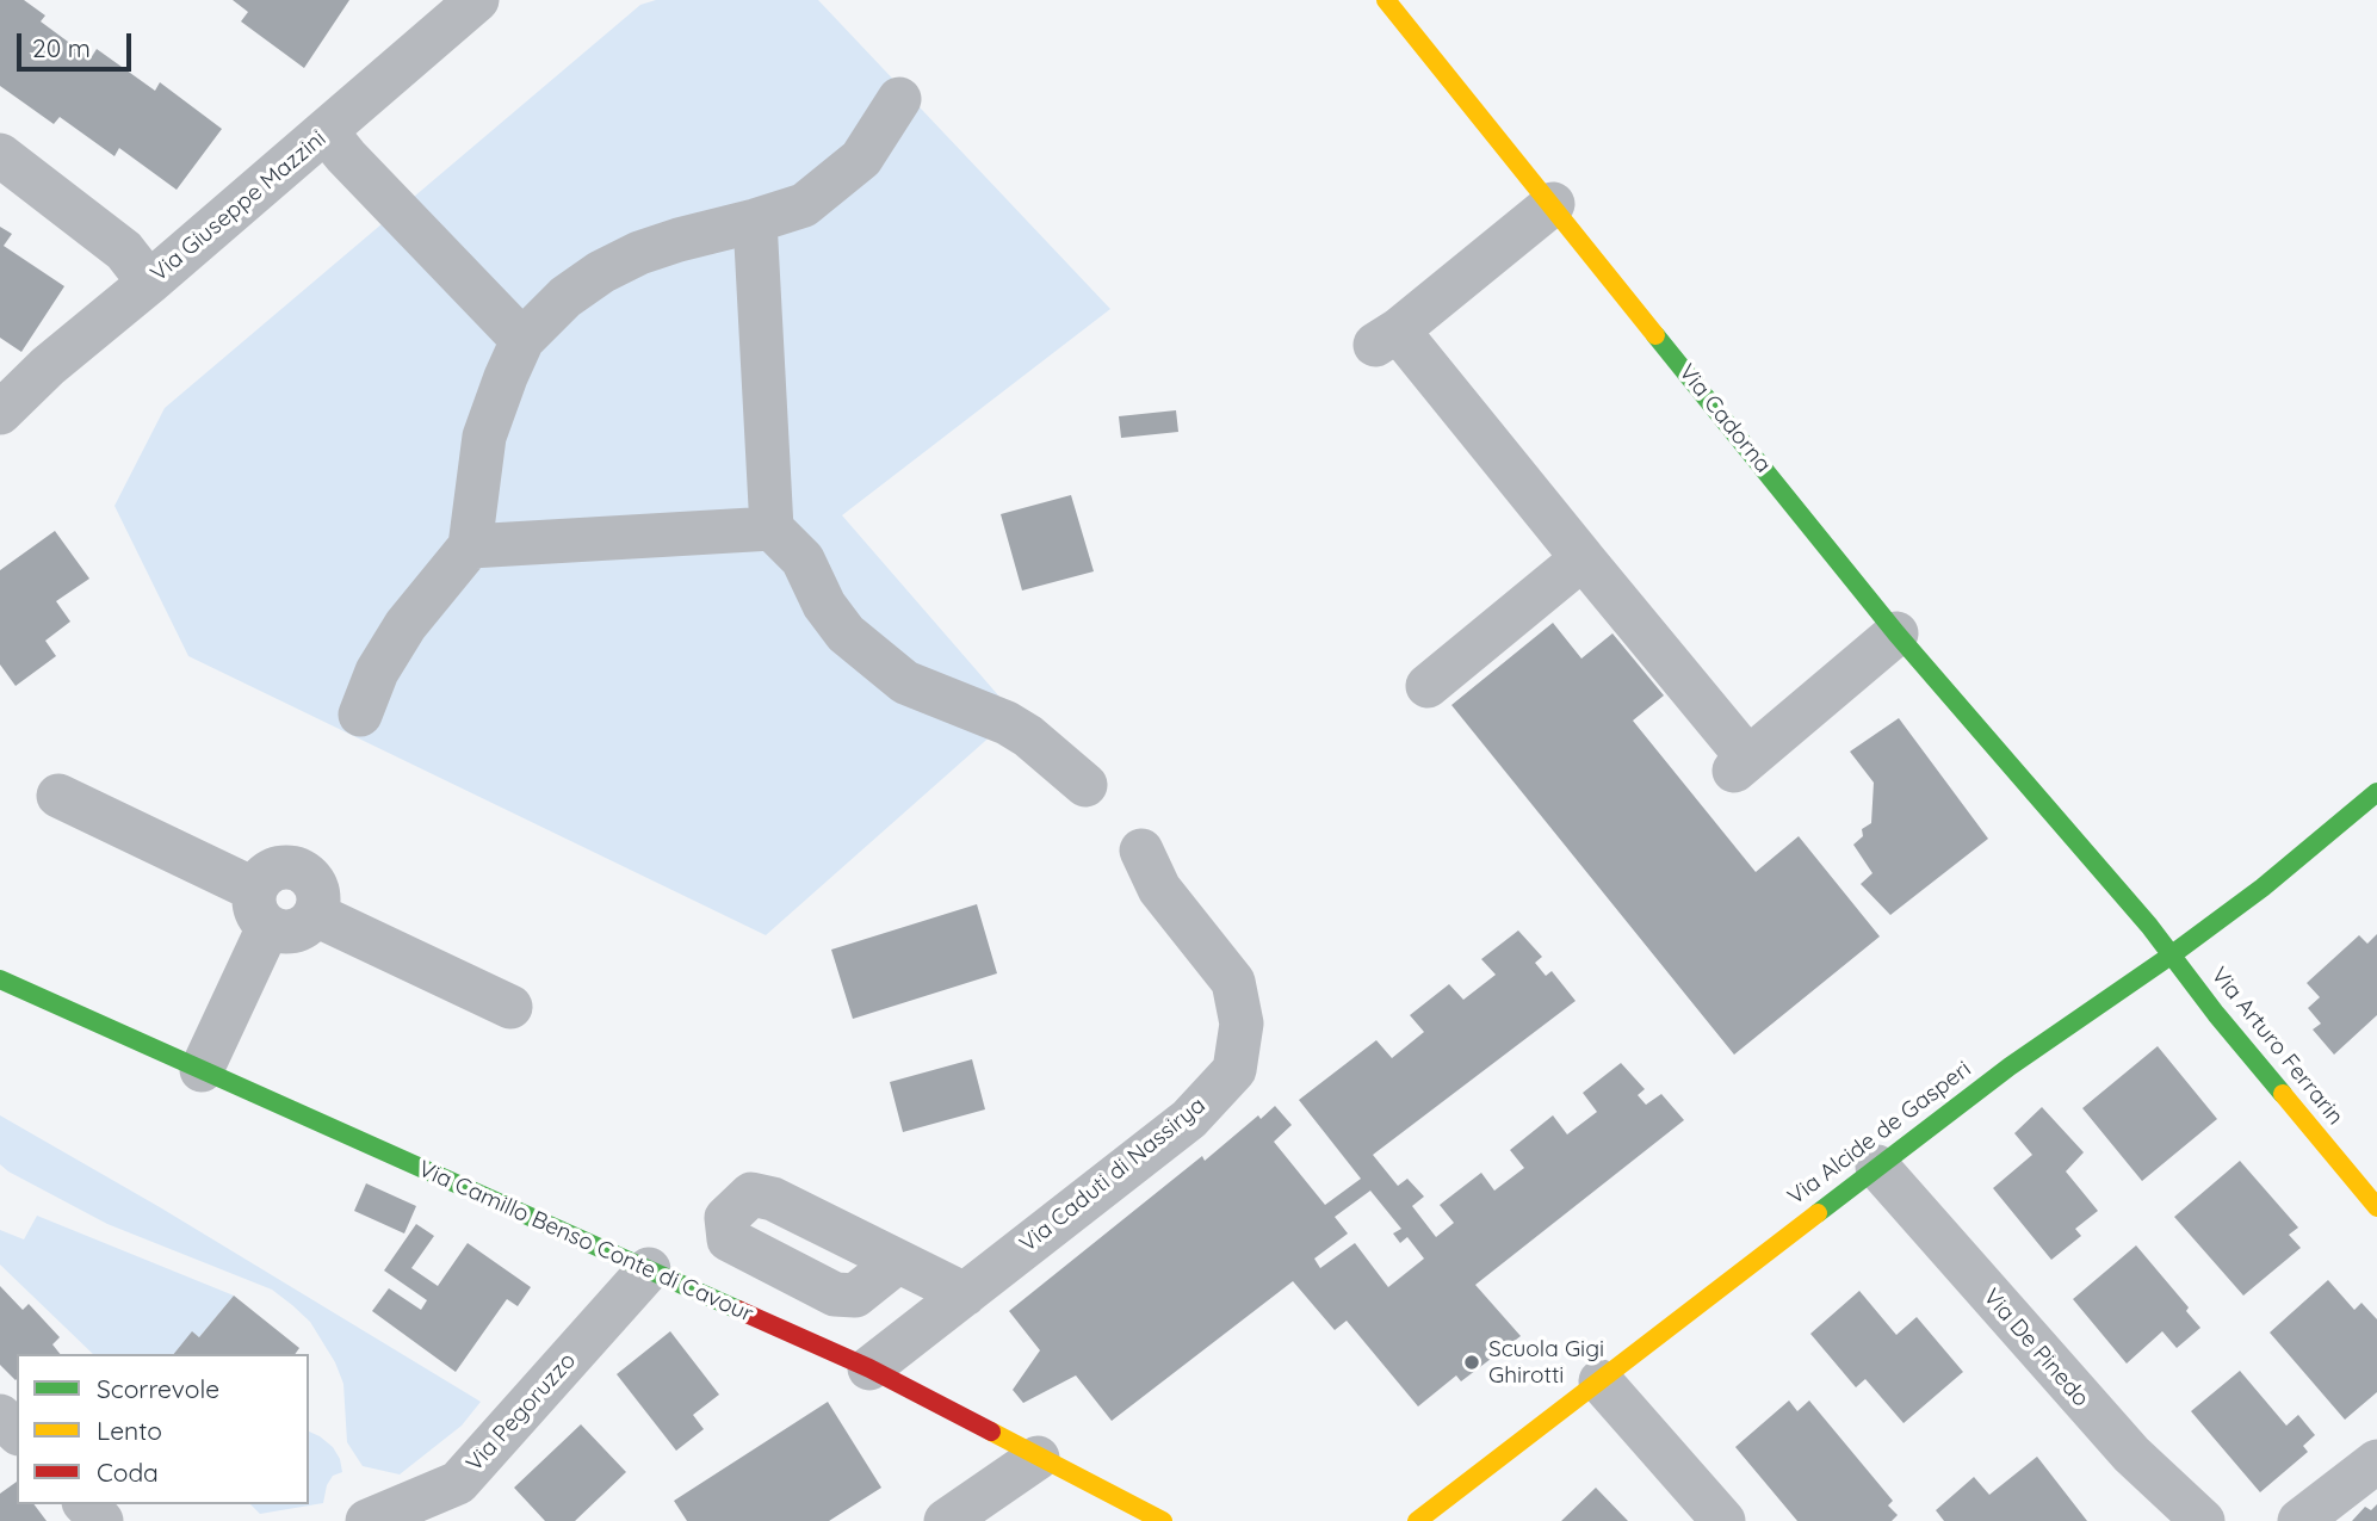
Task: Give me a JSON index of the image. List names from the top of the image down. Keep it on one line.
{"streets":{"street":["Via Giuseppe Mazzini","Via Cadorna","Via Arturo Ferrarin","Via Alcide de Gasperi","Via Caduti di Nassirya","Via Camillo Benso Conte di Cavour","Via De Pinedo","Via Pegoruzzo"]},"crossings":[["Via Cadorna","Via Arturo Ferrarin"],["Via Cadorna","Via Alcide de Gasperi"],["Via Arturo Ferrarin","Via Alcide de Gasperi"],["Via Alcide de Gasperi","Via De Pinedo"],["Via Caduti di Nassirya","Via Camillo Benso Conte di Cavour"],["Via Camillo Benso Conte di Cavour","Via Pegoruzzo"]],"places":["Scuola Gigi Ghirotti"],"legend":["Scorrevole","Lento","Coda"],"scale_bar":"20 m"}
